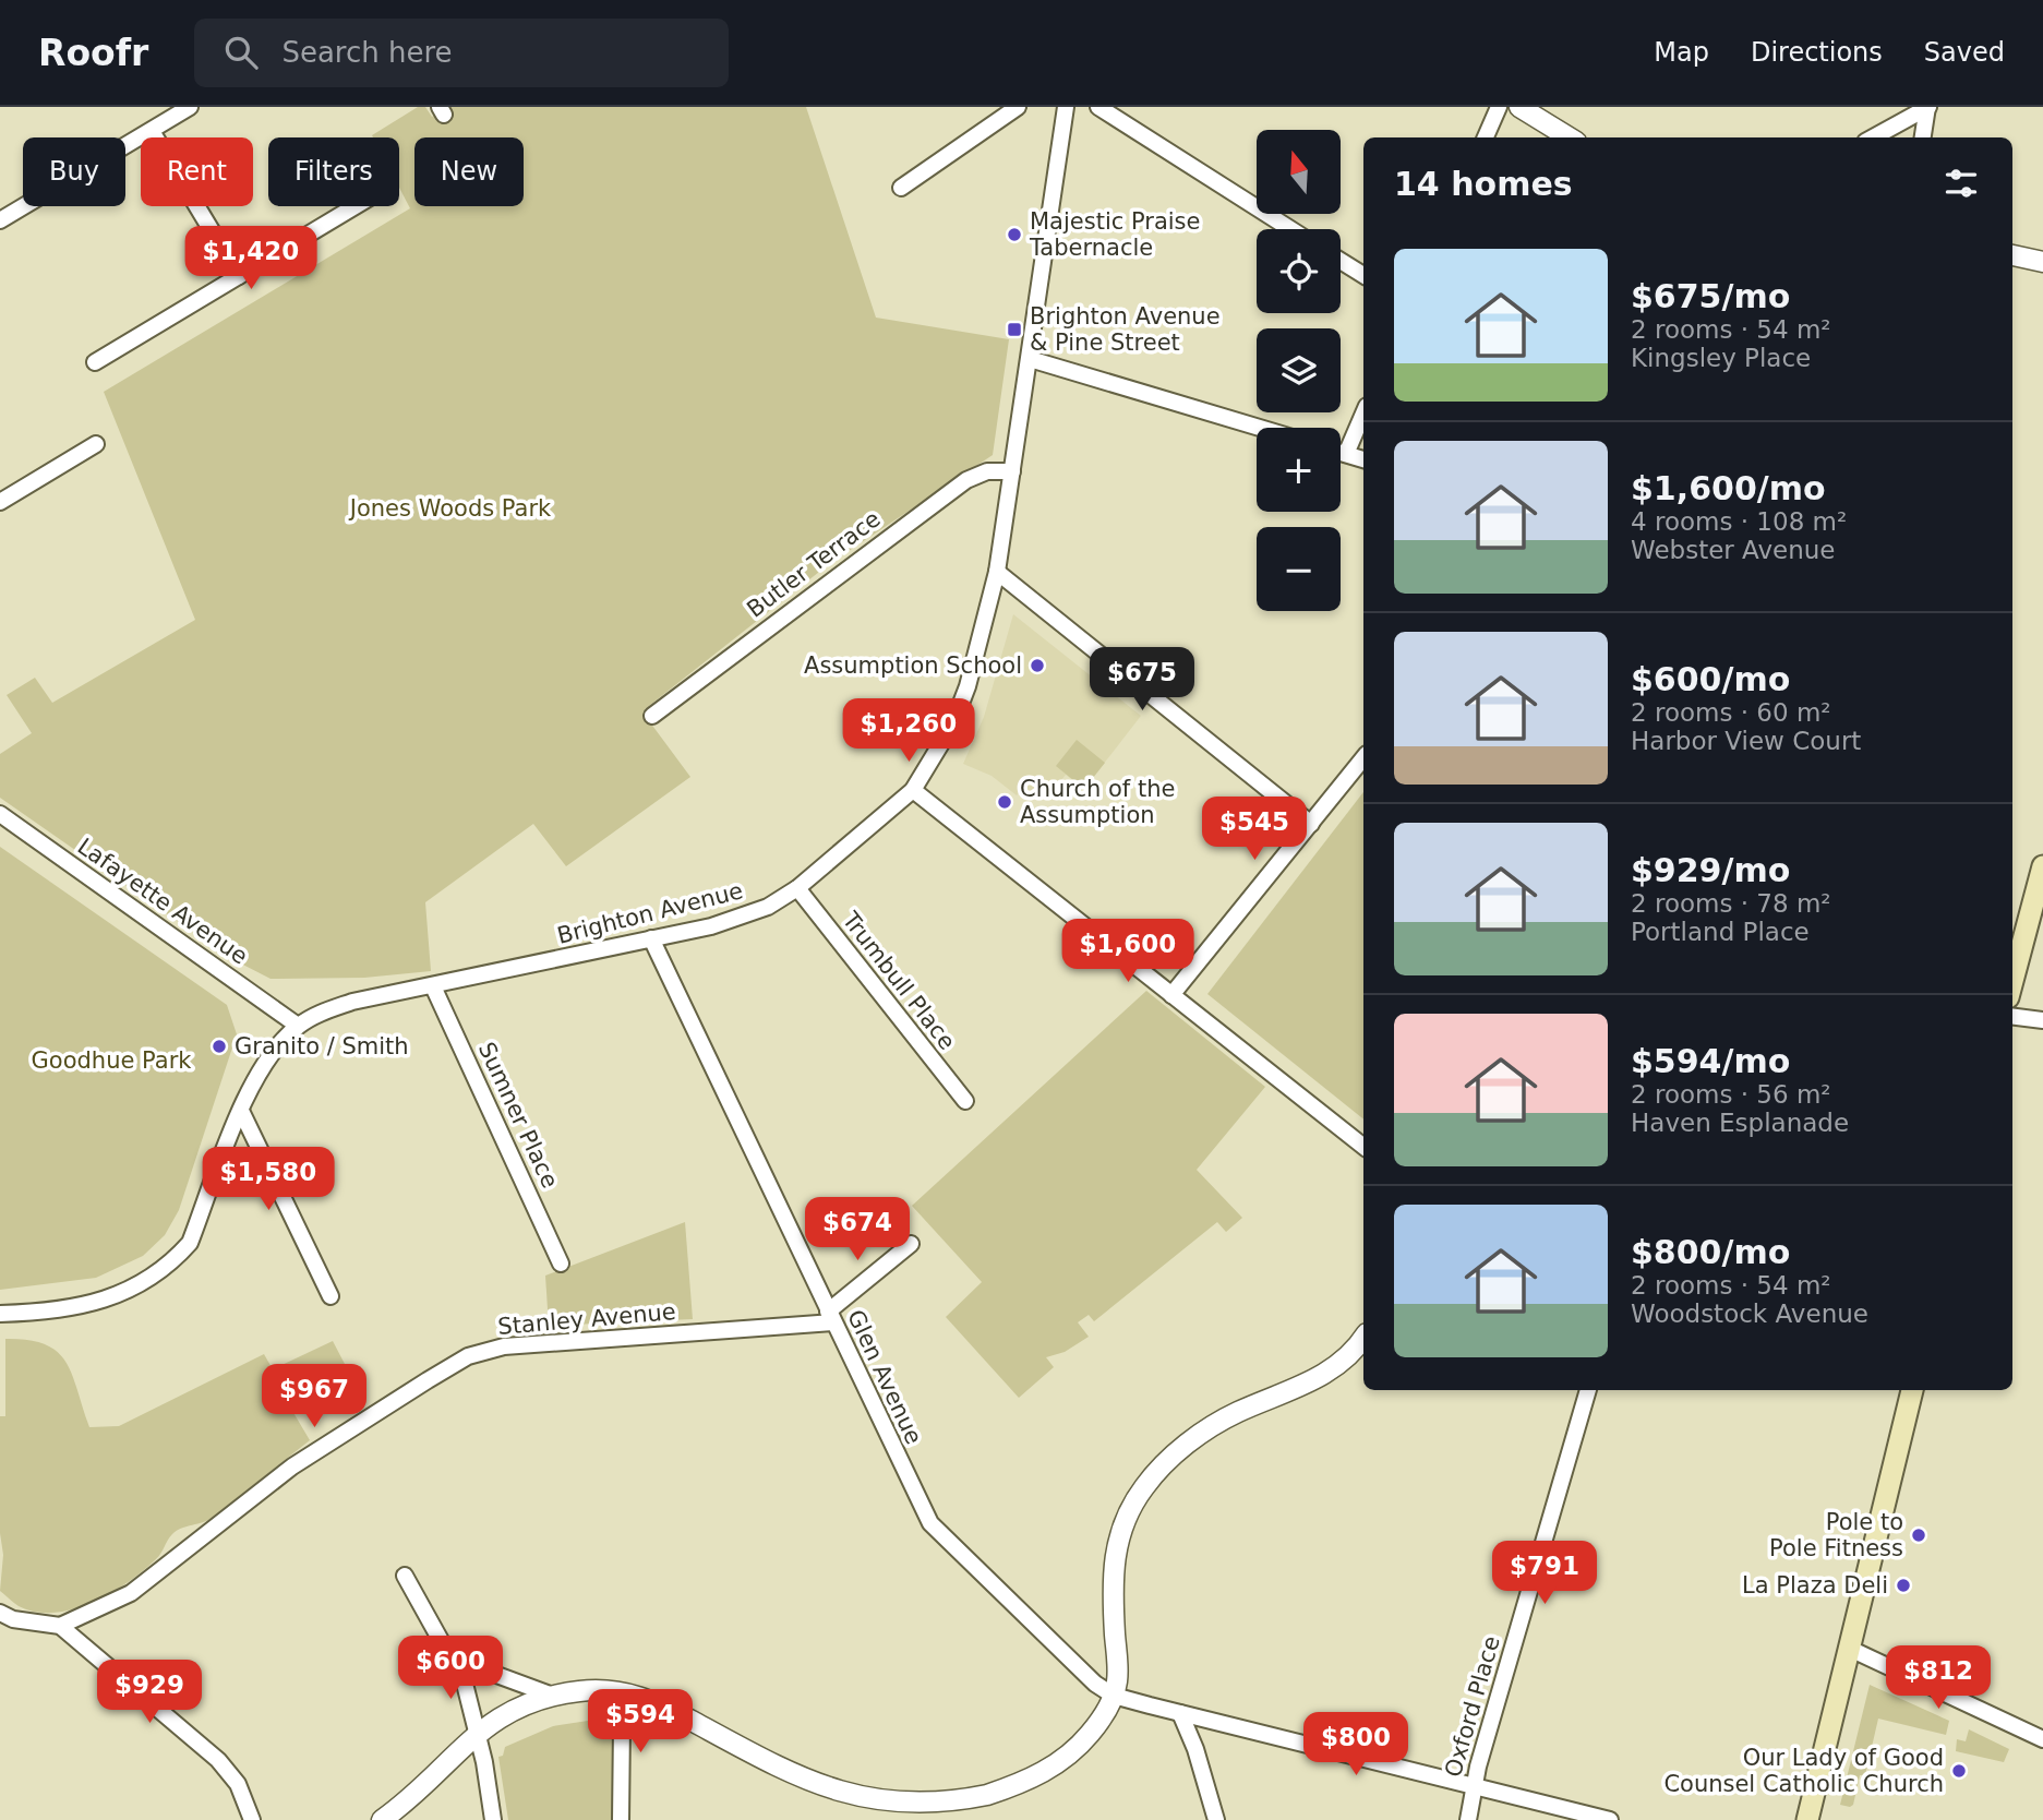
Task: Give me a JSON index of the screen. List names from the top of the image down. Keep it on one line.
{"streets":{"street":["Butler Terrace","Lafayette Avenue","Brighton Avenue","Trumbull Place","Sumner Place","Stanley Avenue","Glen Avenue","Oxford Place"]},"crossings":[["Butler Terrace","Brighton Avenue"],["Lafayette Avenue","Brighton Avenue"],["Brighton Avenue","Trumbull Place"],["Brighton Avenue","Sumner Place"],["Brighton Avenue","Glen Avenue"],["Stanley Avenue","Glen Avenue"]],"parks":["Jones Woods Park","Goodhue Park"],"places":{"other":["Majestic Praise Tabernacle","Assumption School","Church of the Assumption","Granito / Smith","Pole to Pole Fitness","La Plaza Deli","Our Lady of Good Counsel Catholic Church"],"transit":["Brighton Avenue & Pine Street"]},"north":"top","page":{"header":"Roofr","search":"Search here","nav":["Map","Directions","Saved"],"map_buttons":["+","−"],"chip":["Buy","Rent","Filters","New"],"heading":"14 homes","price":["$1,420","$675","$1,260","$545","$1,600","$1,580","$674","$967","$791","$600","$812","$929","$594","$800"],"list":[{"name":"$675/mo","note":"2 rooms · 54 m² · Kingsley Place"},{"name":"$1,600/mo","note":"4 rooms · 108 m² · Webster Avenue"},{"name":"$600/mo","note":"2 rooms · 60 m² · Harbor View Court"},{"name":"$929/mo","note":"2 rooms · 78 m² · Portland Place"},{"name":"$594/mo","note":"2 rooms · 56 m² · Haven Esplanade"},{"name":"$800/mo","note":"2 rooms · 54 m² · Woodstock Avenue"}]}}
